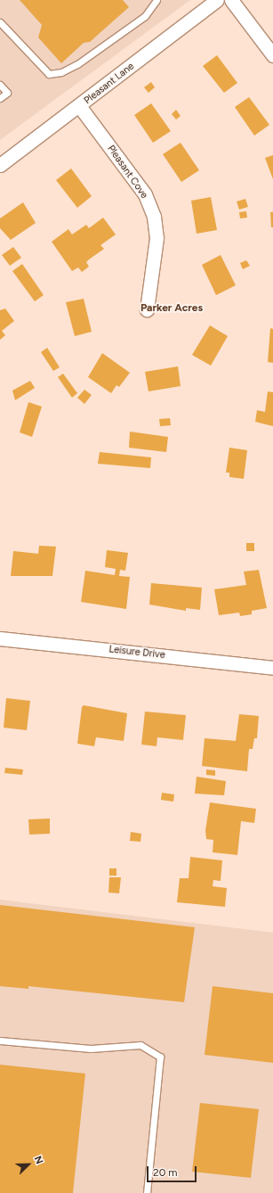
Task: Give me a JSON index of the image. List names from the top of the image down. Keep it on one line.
{"streets":{"street":["Pleasant Lane","Pleasant Cove","Leisure Drive"]},"crossings":[["Pleasant Lane","Pleasant Cove"]],"districts":["Parker Acres"],"scale_bar":"20 m","north":"top right"}
